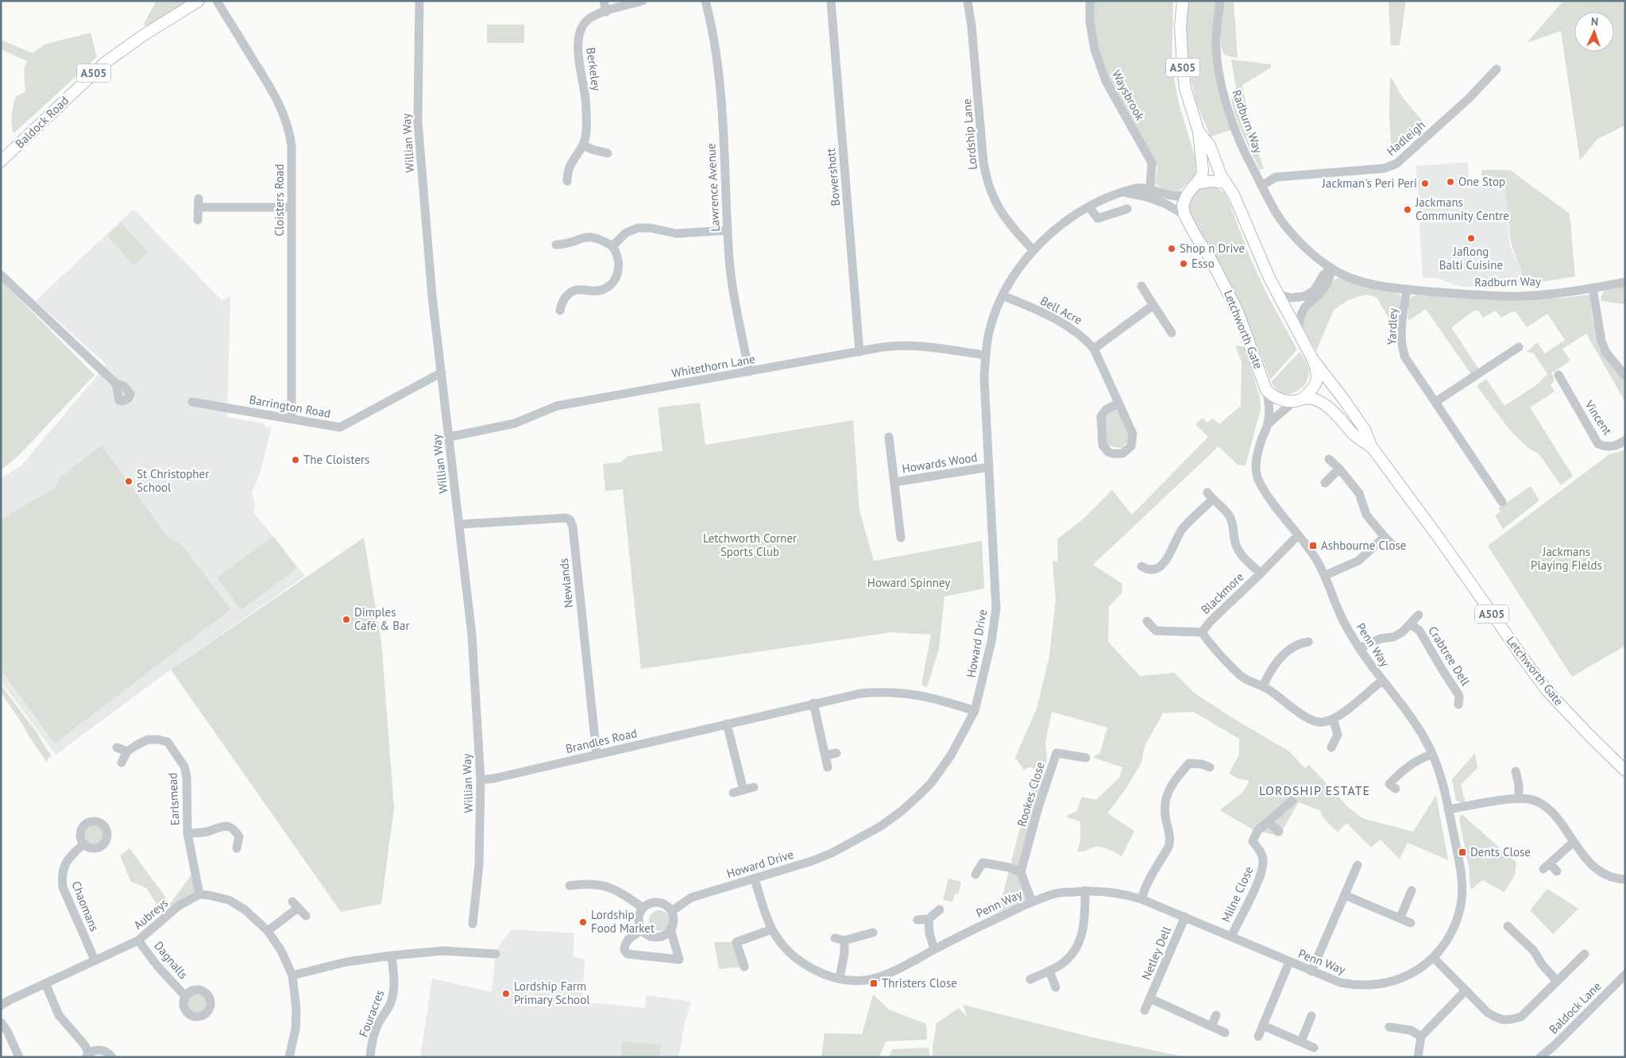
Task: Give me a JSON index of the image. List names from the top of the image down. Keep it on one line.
{"streets":{"main road":["A505","Baldock Road","Letchworth Gate"],"street":["Berkeley","Waysbrook","Radburn Way","Lordship Lane","Hadleigh","Willian Way","Bowershott","Lawrence Avenue","Cloisters Road","Bell Acre","Yardley","Whitethorn Lane","Barrington Road","Vincent","Howards Wood","Newlands","Blackmore","Howard Drive","Penn Way","Crabtree Dell","Brandles Road","Rookes Close","Earlsmead","Milne Close","Chaomans","Aubreys","Netley Dell","Dagnalls","Baldock Lane","Fouracres"]},"crossings":[["A505","Letchworth Gate"],["Waysbrook","Howard Drive"],["Radburn Way","Hadleigh"],["Radburn Way","Yardley"],["Lordship Lane","Howard Drive"],["Willian Way","Whitethorn Lane"],["Willian Way","Barrington Road"],["Willian Way","Newlands"],["Willian Way","Brandles Road"],["Bowershott","Whitethorn Lane"],["Lawrence Avenue","Whitethorn Lane"],["Cloisters Road","Barrington Road"],["Bell Acre","Howard Drive"],["Letchworth Gate","Howard Drive"],["Letchworth Gate","Penn Way"],["Whitethorn Lane","Howard Drive"],["Howards Wood","Howard Drive"],["Newlands","Brandles Road"],["Blackmore","Penn Way"],["Howard Drive","Penn Way"],["Howard Drive","Brandles Road"],["Penn Way","Crabtree Dell"],["Penn Way","Milne Close"],["Penn Way","Netley Dell"],["Earlsmead","Aubreys"],["Chaomans","Aubreys"],["Aubreys","Dagnalls"]],"districts":["LORDSHIP ESTATE"],"parks":["Letchworth Corner Sports Club","Jackmans Playing FIelds","Howard Spinney"],"places":{"other":["One Stop","Jackman's Peri Peri","Jackmans Community Centre","Jaflong Balti Cuisine","Shop n Drive","Esso","The Cloisters","St Christopher School","Dimples Café & Bar","Lordship Food Market","Lordship Farm Primary School"],"transit":["Ashbourne Close","Dents Close","Thristers Close"]},"north":"top"}
